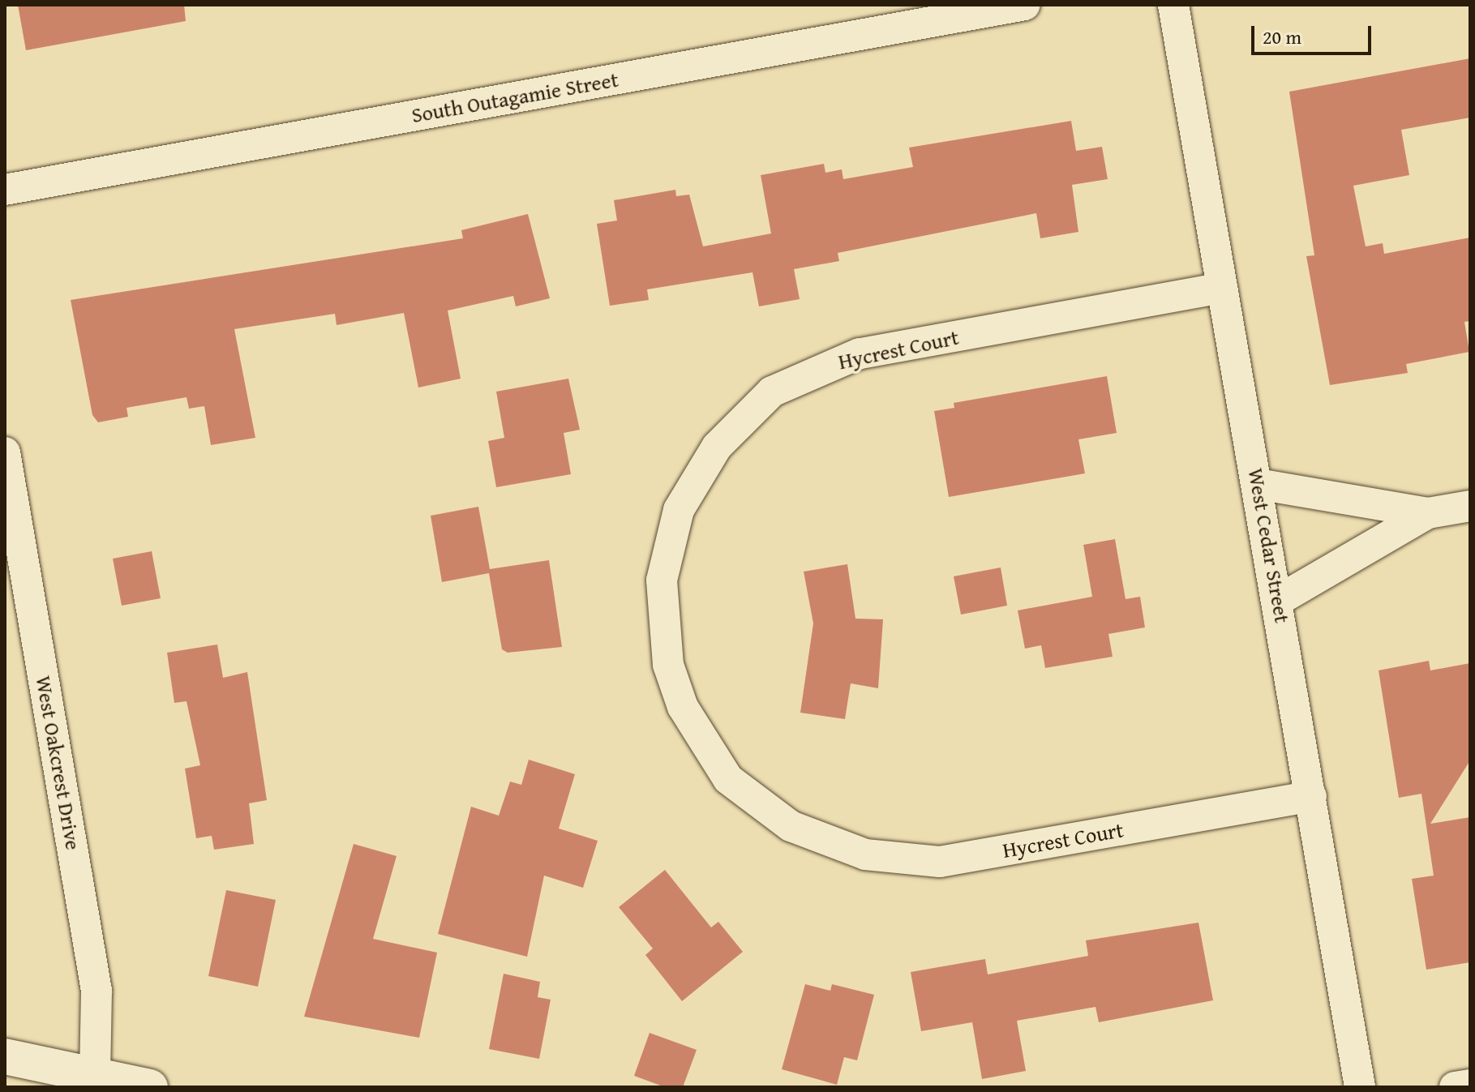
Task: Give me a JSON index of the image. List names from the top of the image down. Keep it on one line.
{"streets":{"street":["South Outagamie Street","Hycrest Court","West Cedar Street","West Oakcrest Drive"]},"crossings":[["Hycrest Court","West Cedar Street"]],"scale_bar":"20 m"}
